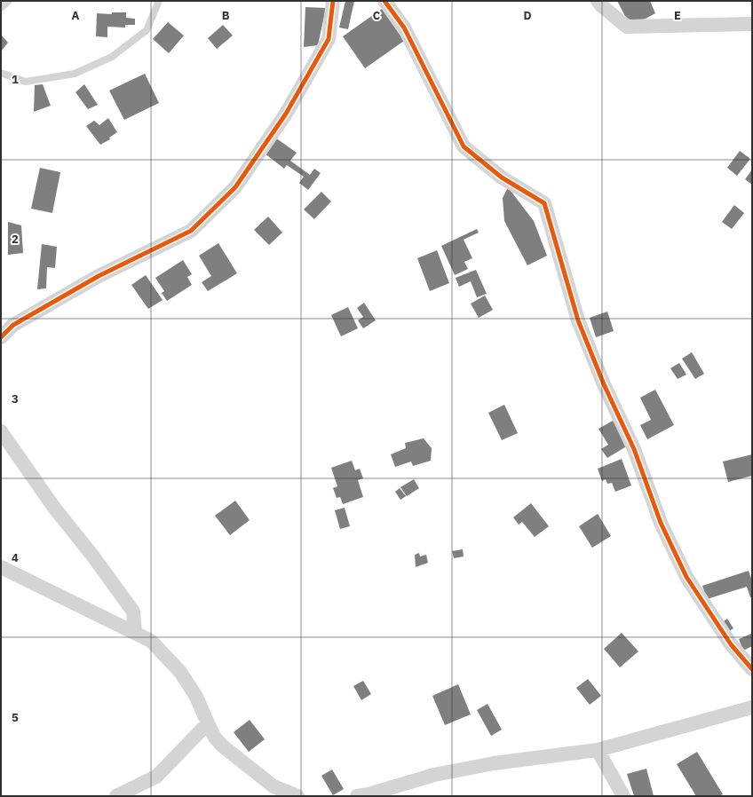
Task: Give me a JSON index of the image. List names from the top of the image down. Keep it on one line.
{"grid":{"columns":["A","B","C","D","E"],"rows":["1","2","3","4","5"]}}
